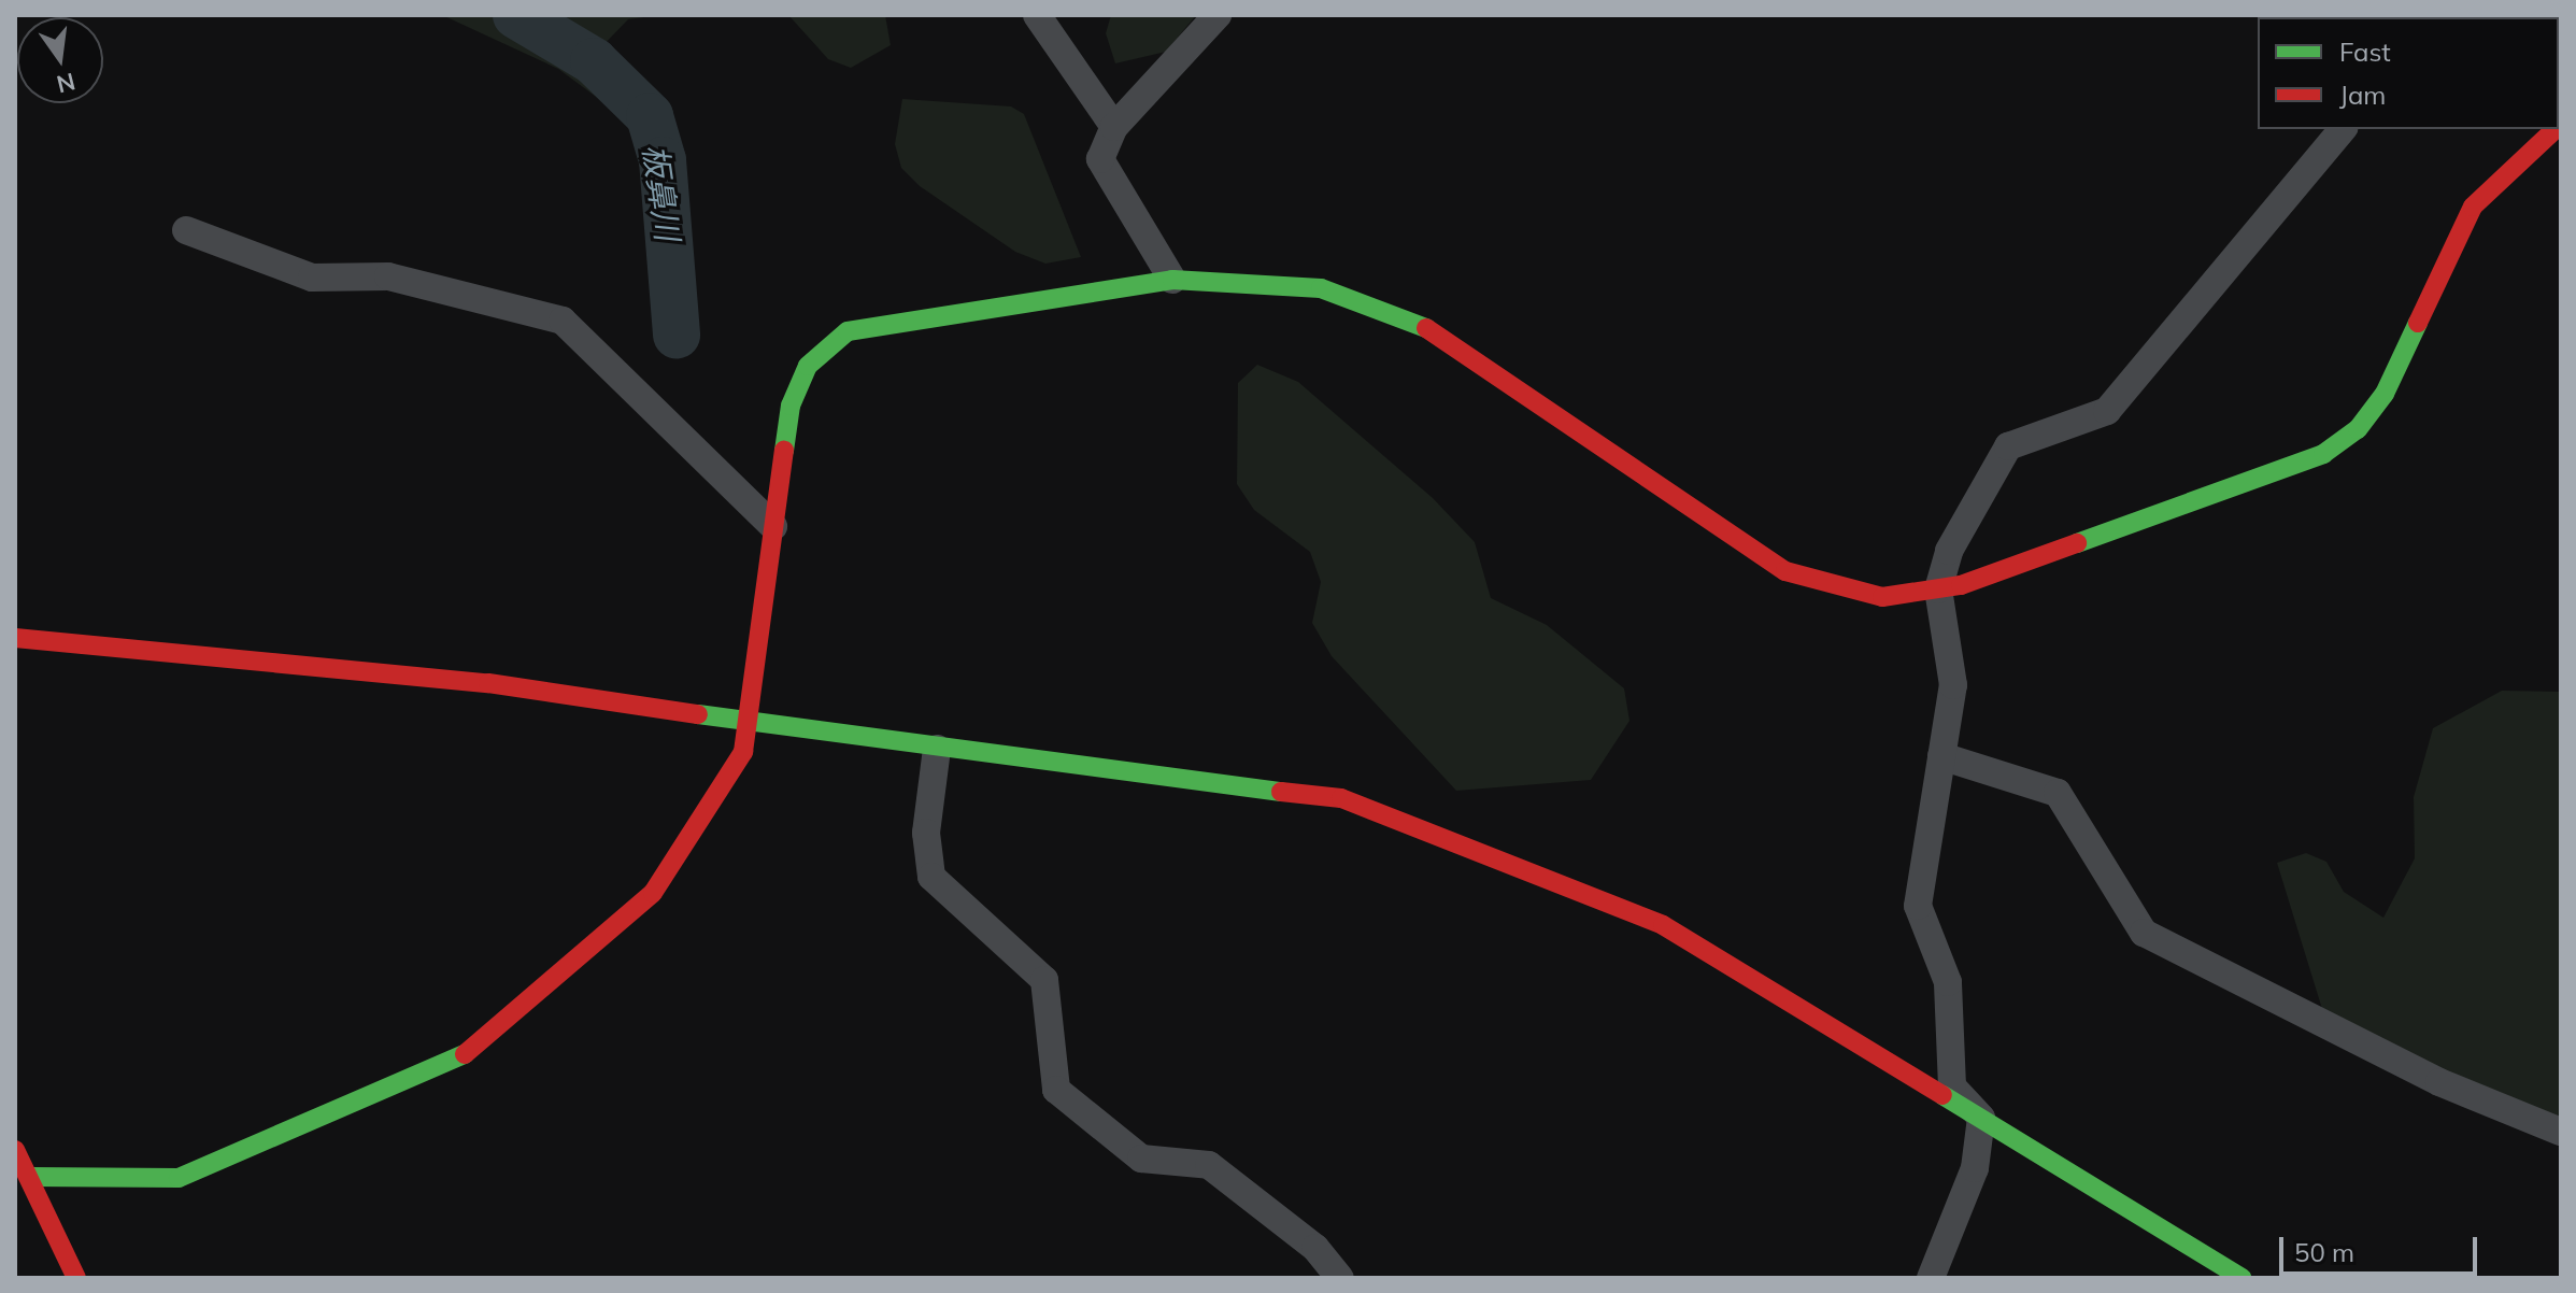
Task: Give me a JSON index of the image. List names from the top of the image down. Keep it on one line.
{"water":["板鼻川"],"legend":["Fast","Jam"],"scale_bar":"50 m","north":"bottom"}
